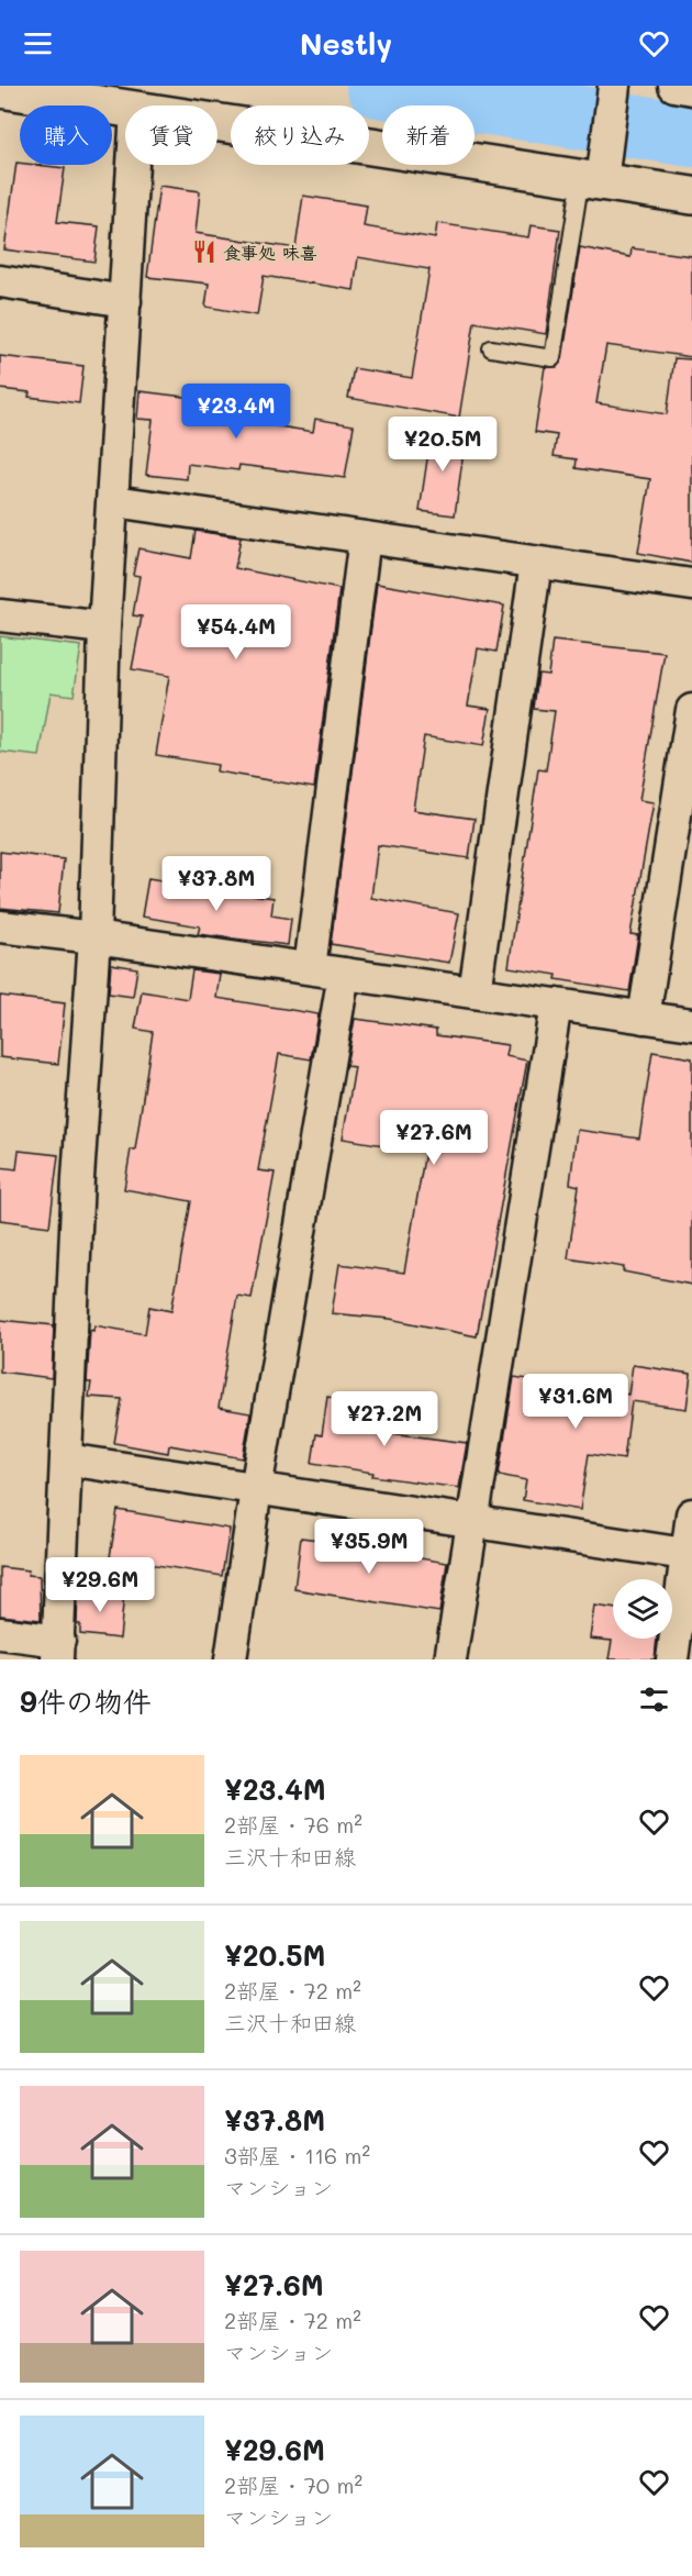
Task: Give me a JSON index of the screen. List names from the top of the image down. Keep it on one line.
{"places":{"restaurant":["食事処 味喜"]},"page":{"header":"Nestly","chip":["購入","賃貸","絞り込み","新着"],"price":["¥23.4M","¥20.5M","¥54.4M","¥37.8M","¥27.6M","¥31.6M","¥27.2M","¥35.9M","¥29.6M"],"heading":"9件の物件","list":[{"name":"¥23.4M","note":"2部屋 · 76 m² · 三沢十和田線"},{"name":"¥20.5M","note":"2部屋 · 72 m² · 三沢十和田線"},{"name":"¥37.8M","note":"3部屋 · 116 m² · マンション"},{"name":"¥27.6M","note":"2部屋 · 72 m² · マンション"},{"name":"¥29.6M","note":"2部屋 · 70 m² · マンション"}]}}
